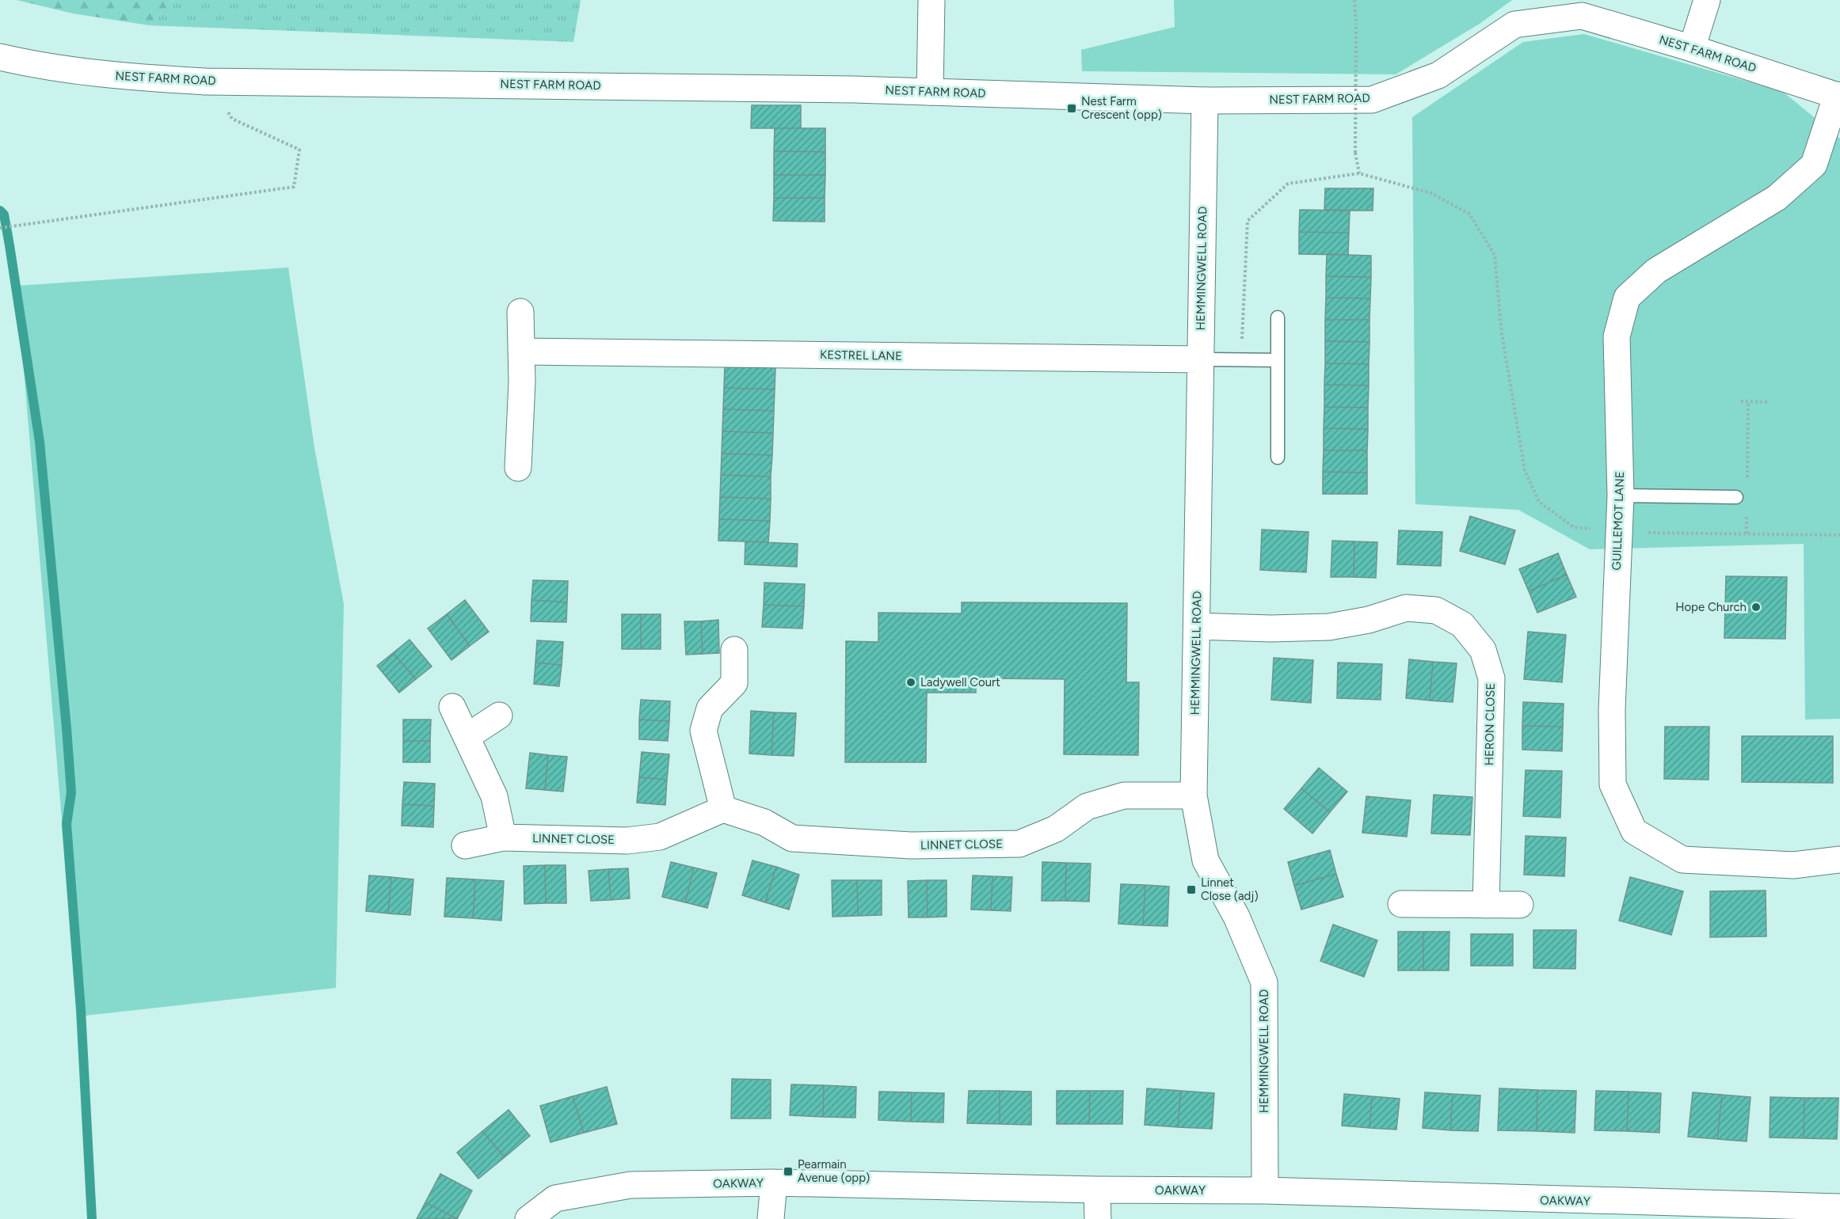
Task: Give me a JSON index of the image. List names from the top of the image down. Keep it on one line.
{"streets":{"street":["NEST FARM ROAD","HEMMINGWELL ROAD","KESTREL LANE","GUILLEMOT LANE","HERON CLOSE","LINNET CLOSE","OAKWAY"]},"crossings":[["NEST FARM ROAD","HEMMINGWELL ROAD"],["NEST FARM ROAD","GUILLEMOT LANE"],["HEMMINGWELL ROAD","KESTREL LANE"],["HEMMINGWELL ROAD","HERON CLOSE"],["HEMMINGWELL ROAD","LINNET CLOSE"],["HEMMINGWELL ROAD","OAKWAY"]],"places":{"transit":["Nest Farm Crescent (opp)","Linnet Close (adj)","Pearmain Avenue (opp)"],"other":["Hope Church","Ladywell Court"]}}
